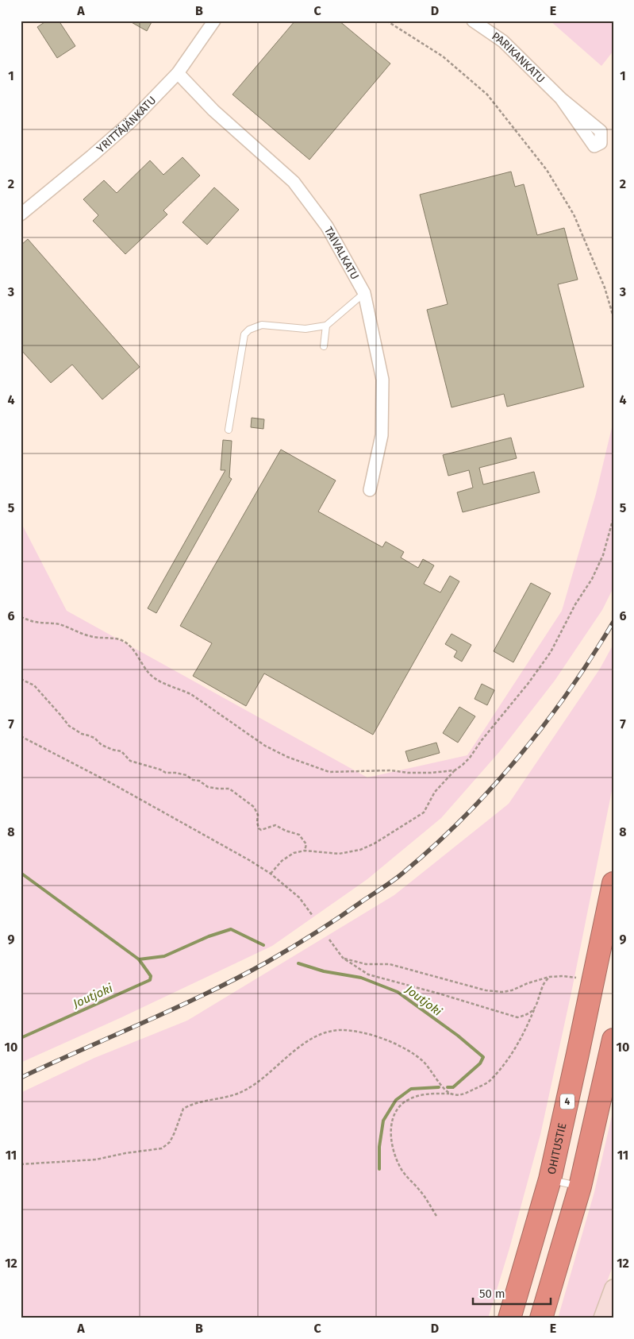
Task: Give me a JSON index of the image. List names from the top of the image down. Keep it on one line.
{"streets":{"highway":["4","OHITUSTIE"],"street":["PARIKANKATU","YRITTÄJÄNKATU","TAIVALKATU"]},"crossings":[["YRITTÄJÄNKATU","TAIVALKATU"]],"water":["Joutjoki"],"scale_bar":"50 m","grid":{"columns":["A","B","C","D","E"],"rows":["1","2","3","4","5","6","7","8","9","10","11","12"]}}
